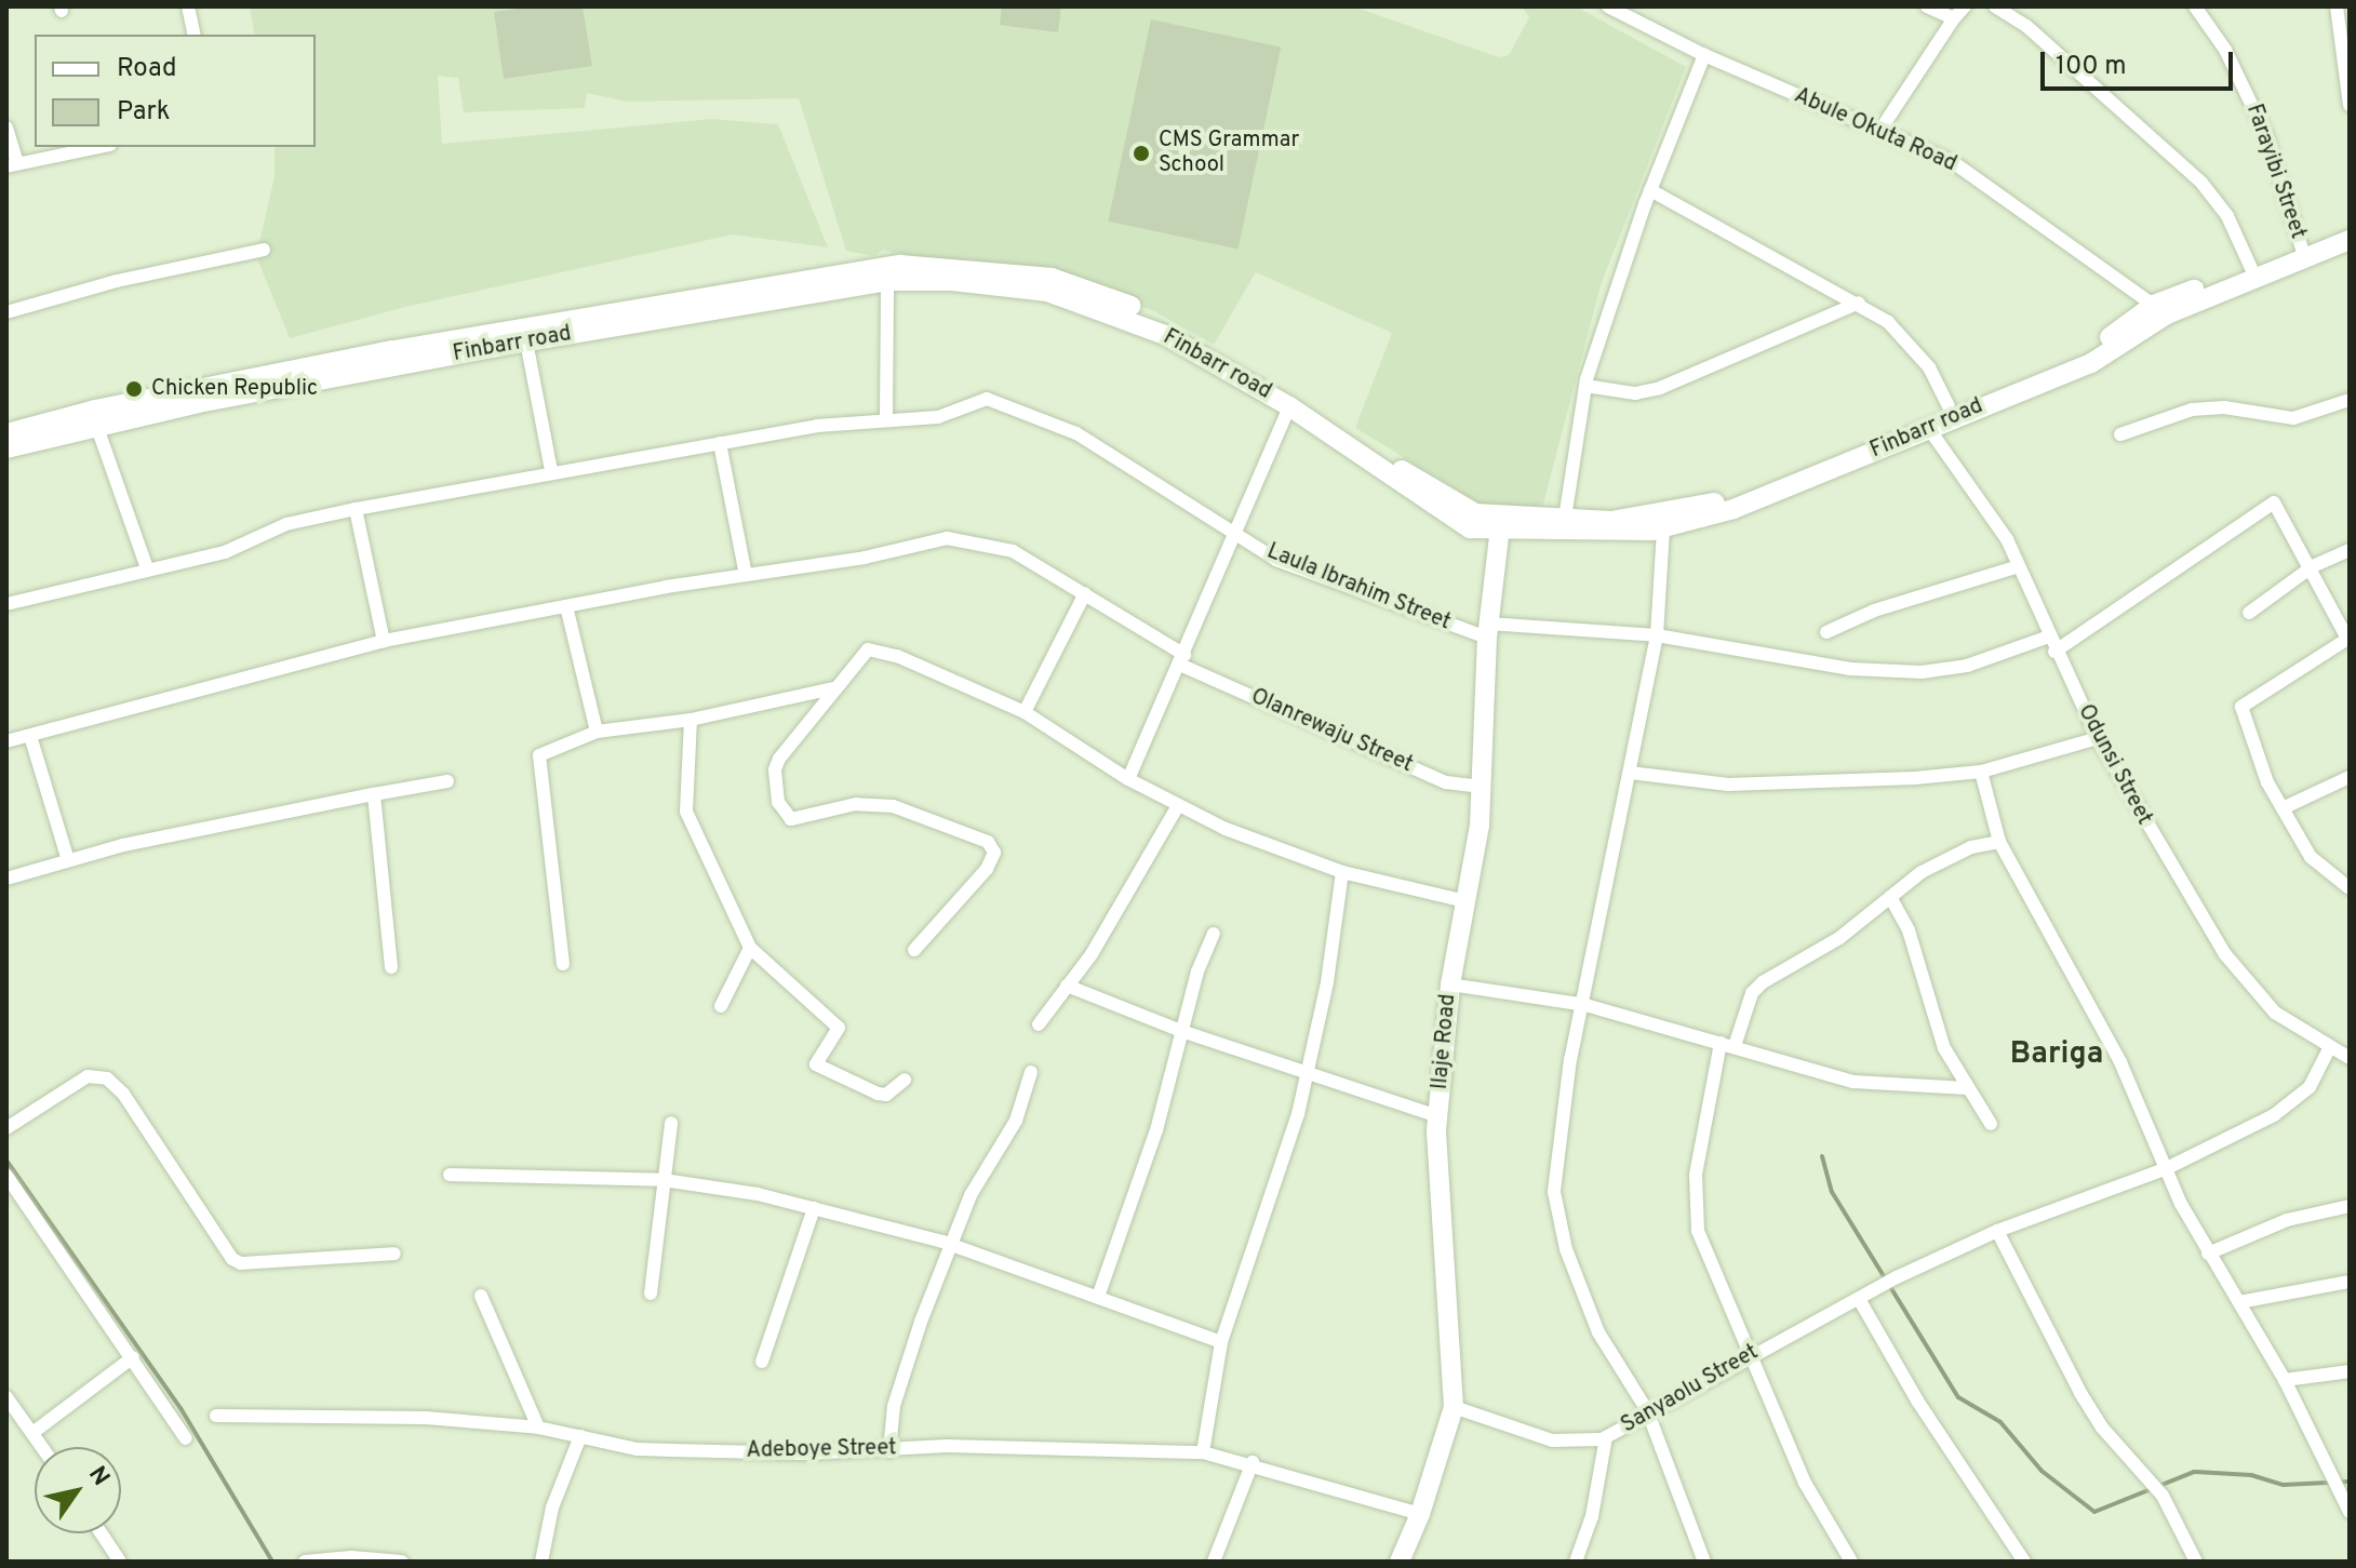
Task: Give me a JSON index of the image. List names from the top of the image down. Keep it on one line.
{"streets":{"main road":["Finbarr road","Ilaje Road"],"street":["Abule Okuta Road","Farayibi Street","Laula Ibrahim Street","Olanrewaju Street","Odunsi Street","Sanyaolu Street","Adeboye Street"]},"crossings":[["Abule Okuta Road","Finbarr road"],["Farayibi Street","Finbarr road"],["Finbarr road","Odunsi Street"],["Finbarr road","Ilaje Road"],["Laula Ibrahim Street","Odunsi Street"],["Laula Ibrahim Street","Ilaje Road"],["Olanrewaju Street","Ilaje Road"],["Odunsi Street","Sanyaolu Street"],["Ilaje Road","Sanyaolu Street"],["Ilaje Road","Adeboye Street"]],"districts":["Bariga"],"places":["CMS Grammar School","Chicken Republic"],"legend":["Road","Park"],"scale_bar":"100 m","north":"top right"}
